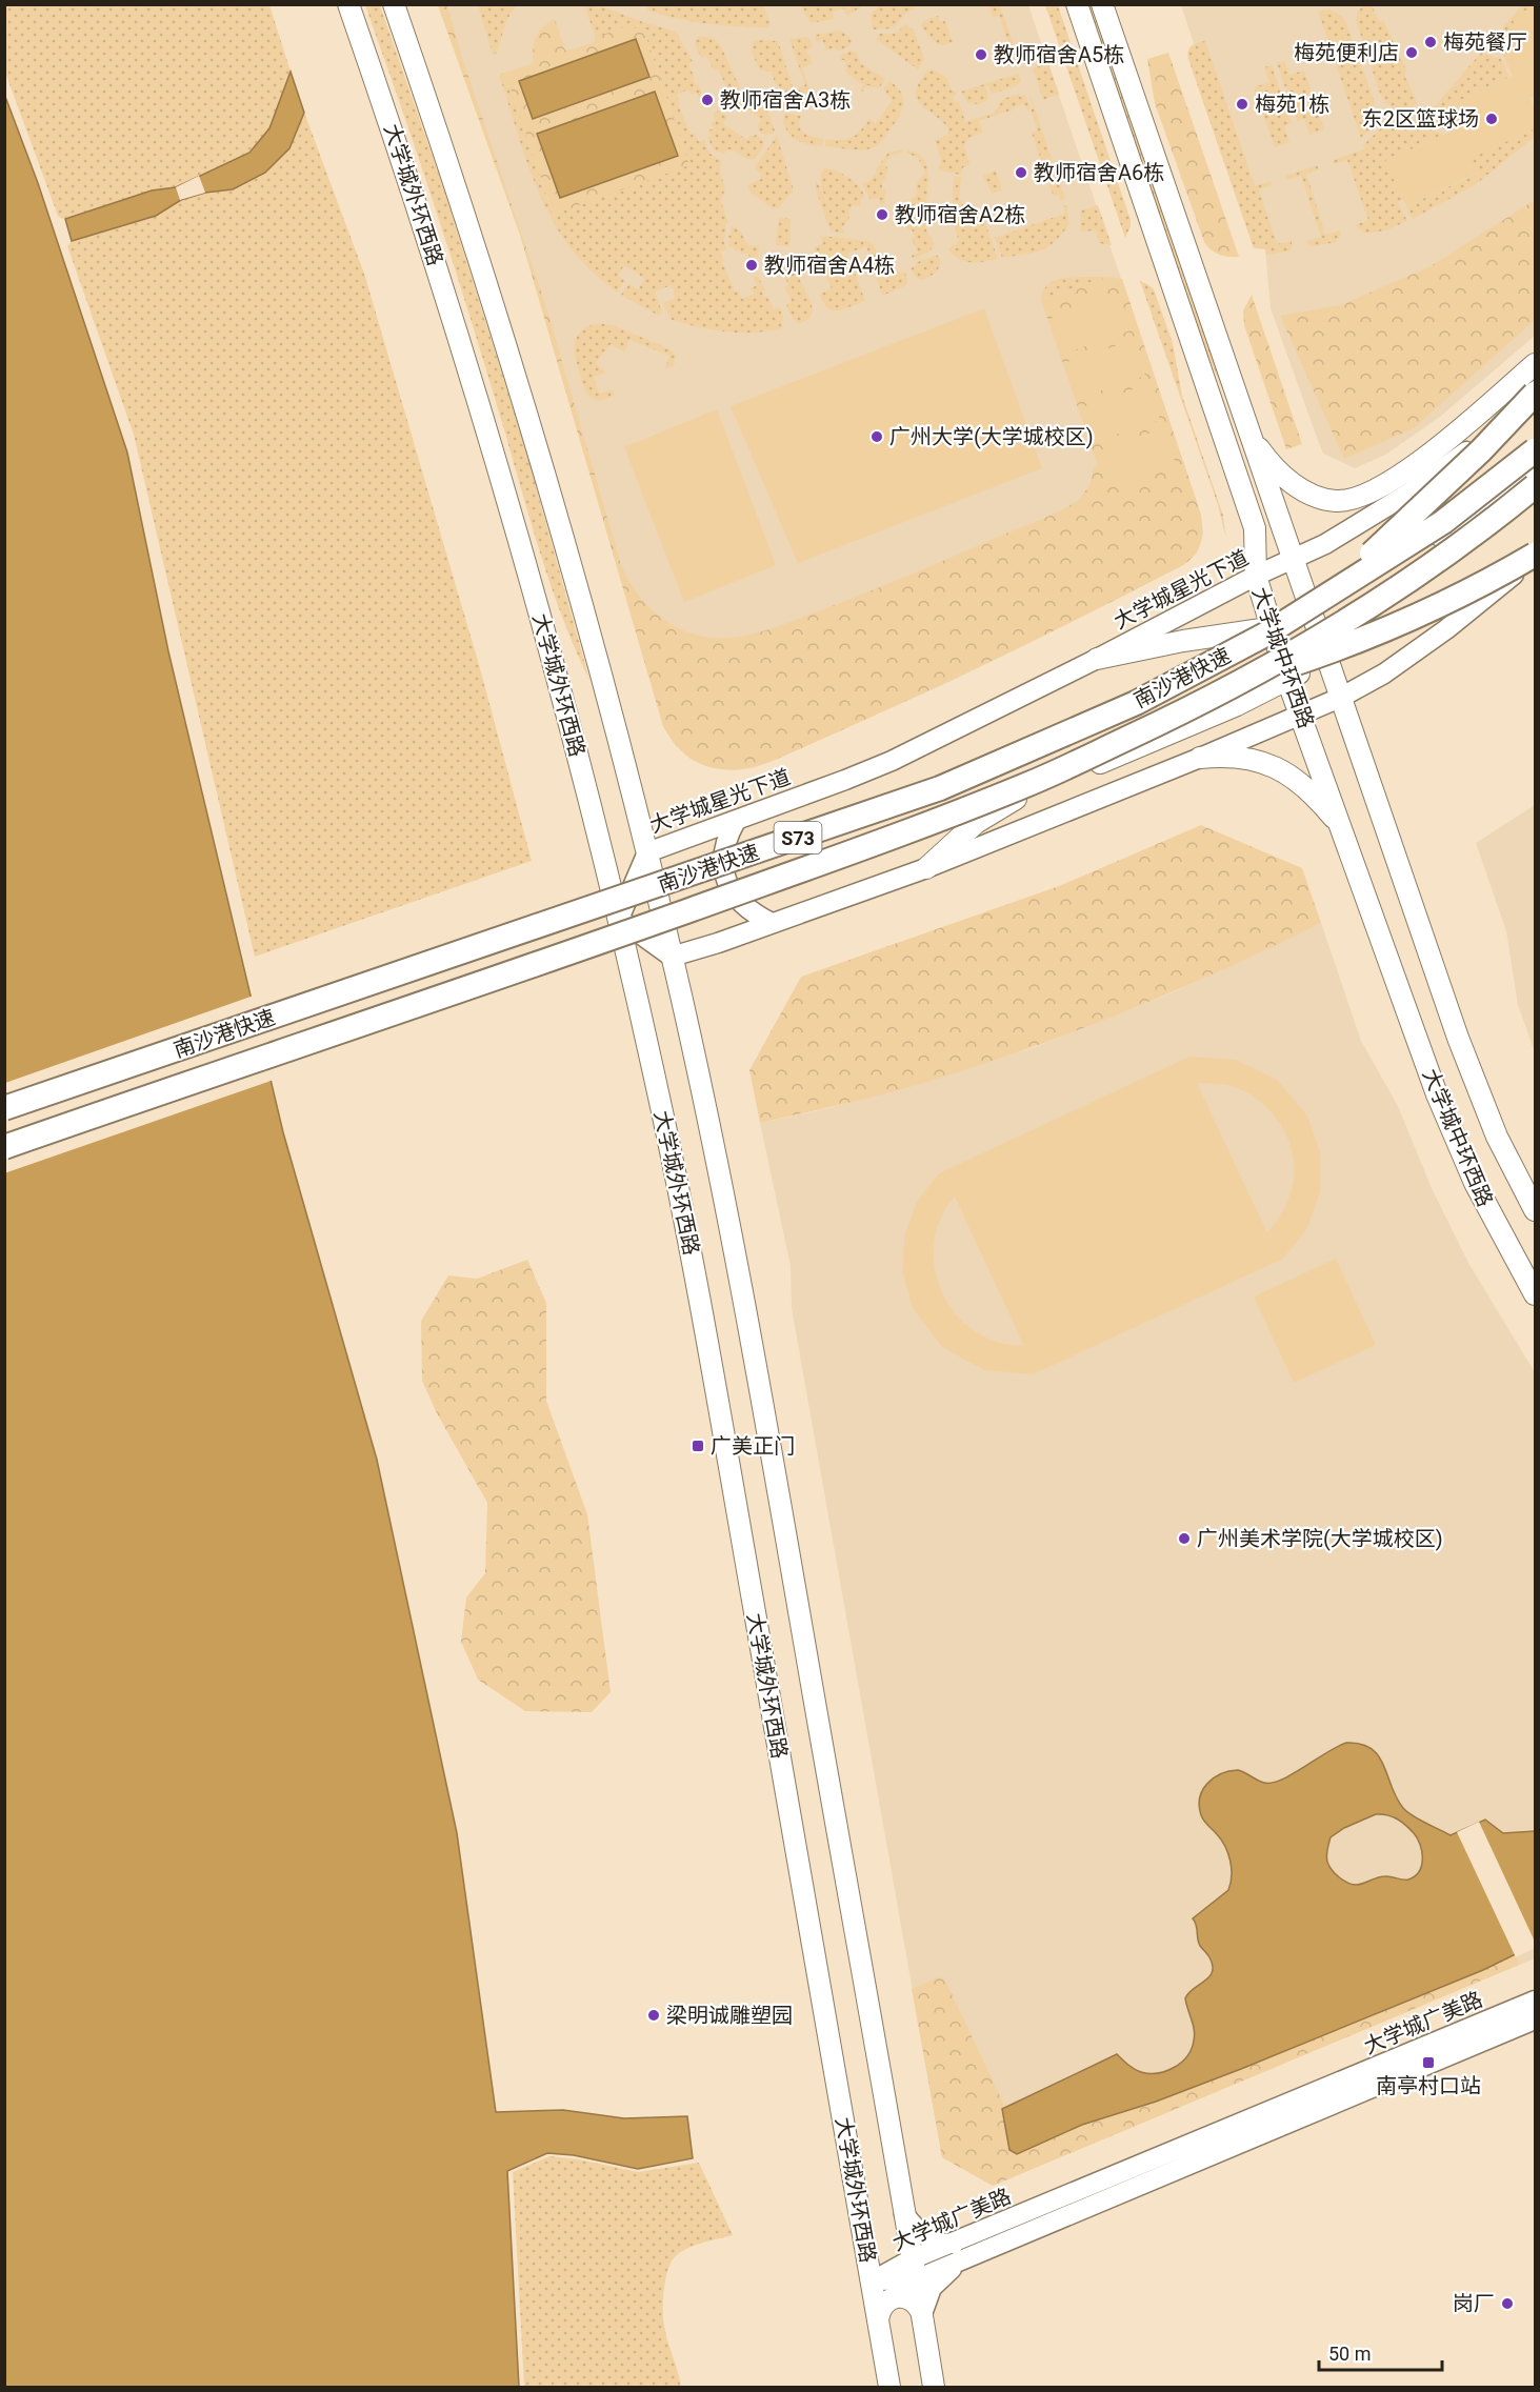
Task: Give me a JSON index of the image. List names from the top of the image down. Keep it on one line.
{"streets":{"highway":["南沙港快速","S73"],"main road":["大学城外环西路","大学城星光下道","大学城中环西路","大学城广美路"]},"crossings":[["大学城外环西路","大学城星光下道"],["大学城外环西路","大学城广美路"],["大学城星光下道","大学城中环西路"]],"places":{"other":["梅苑餐厅","梅苑便利店","教师宿舍A5栋","教师宿舍A3栋","梅苑1栋","东2区篮球场","教师宿舍A6栋","教师宿舍A2栋","教师宿舍A4栋","广州大学(大学城校区)","广州美术学院(大学城校区)","梁明诚雕塑园","岗厂"],"transit":["广美正门","南亭村口站"]},"scale_bar":"50 m"}
